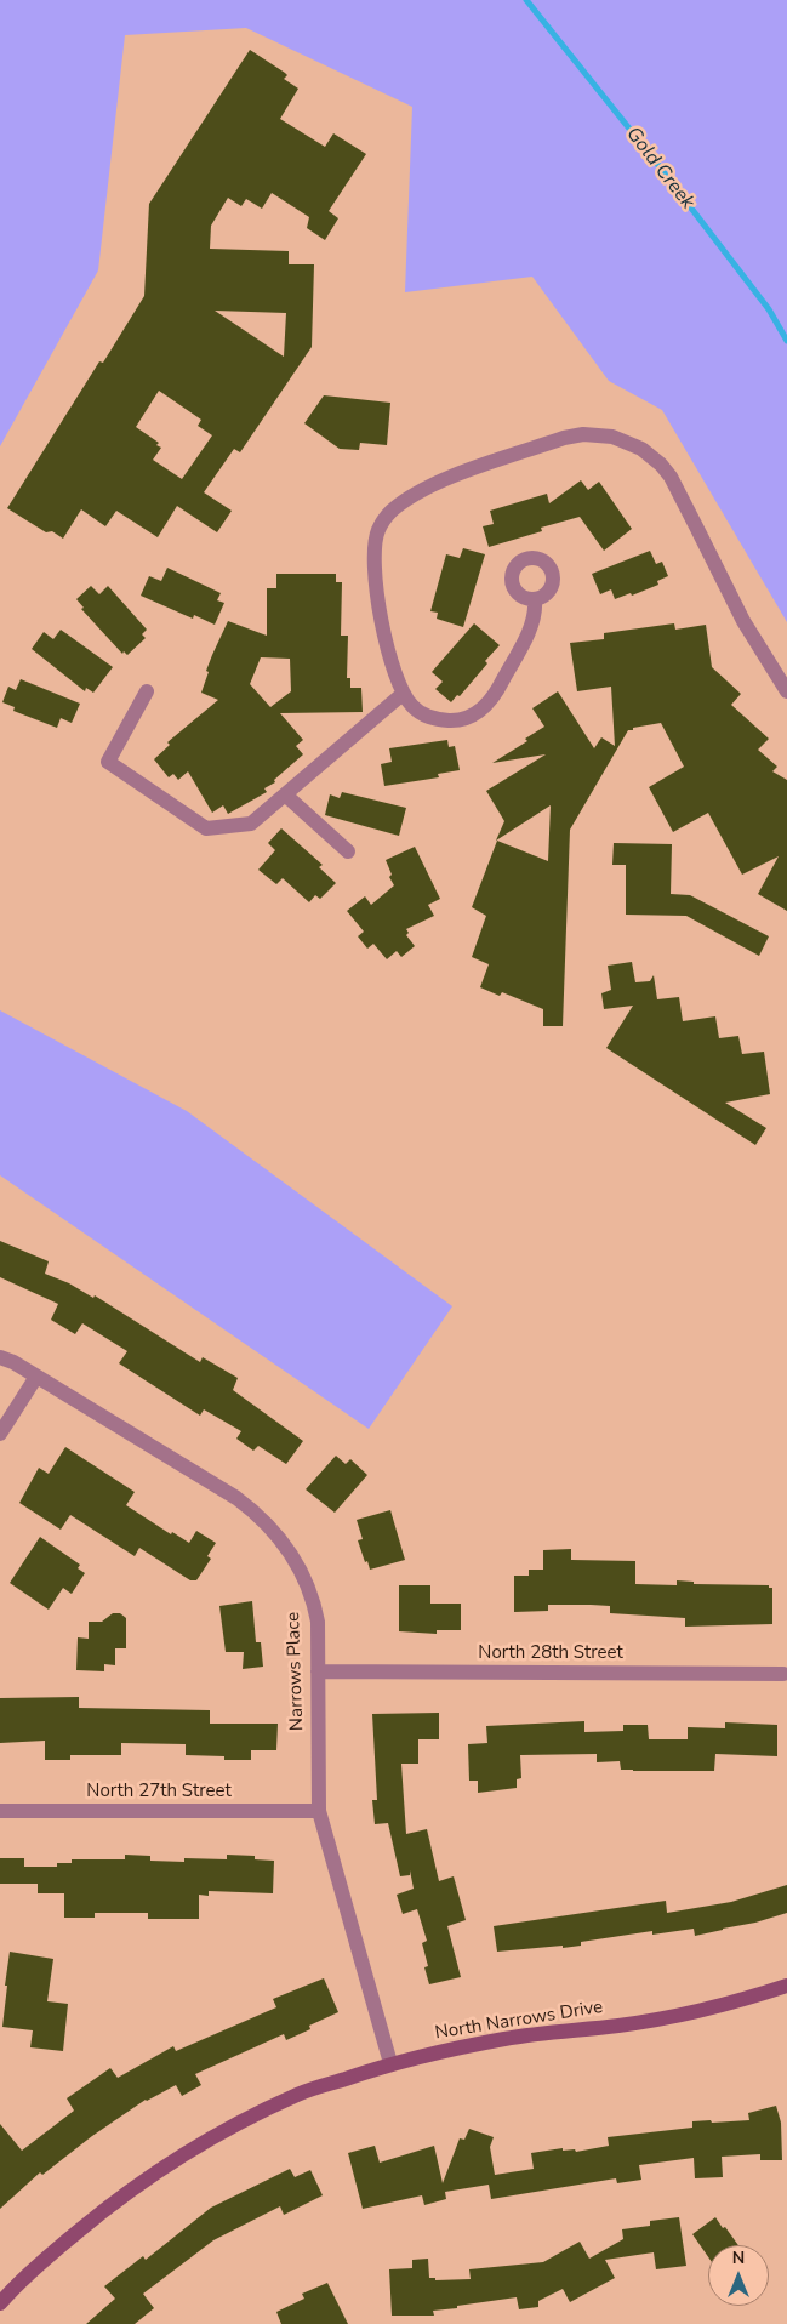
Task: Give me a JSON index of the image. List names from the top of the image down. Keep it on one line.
{"streets":{"main road":["North Narrows Drive"],"street":["North 28th Street","Narrows Place","North 27th Street"]},"crossings":[["North 28th Street","Narrows Place"],["Narrows Place","North 27th Street"],["Narrows Place","North Narrows Drive"]],"water":["Gold Creek"],"north":"top"}
